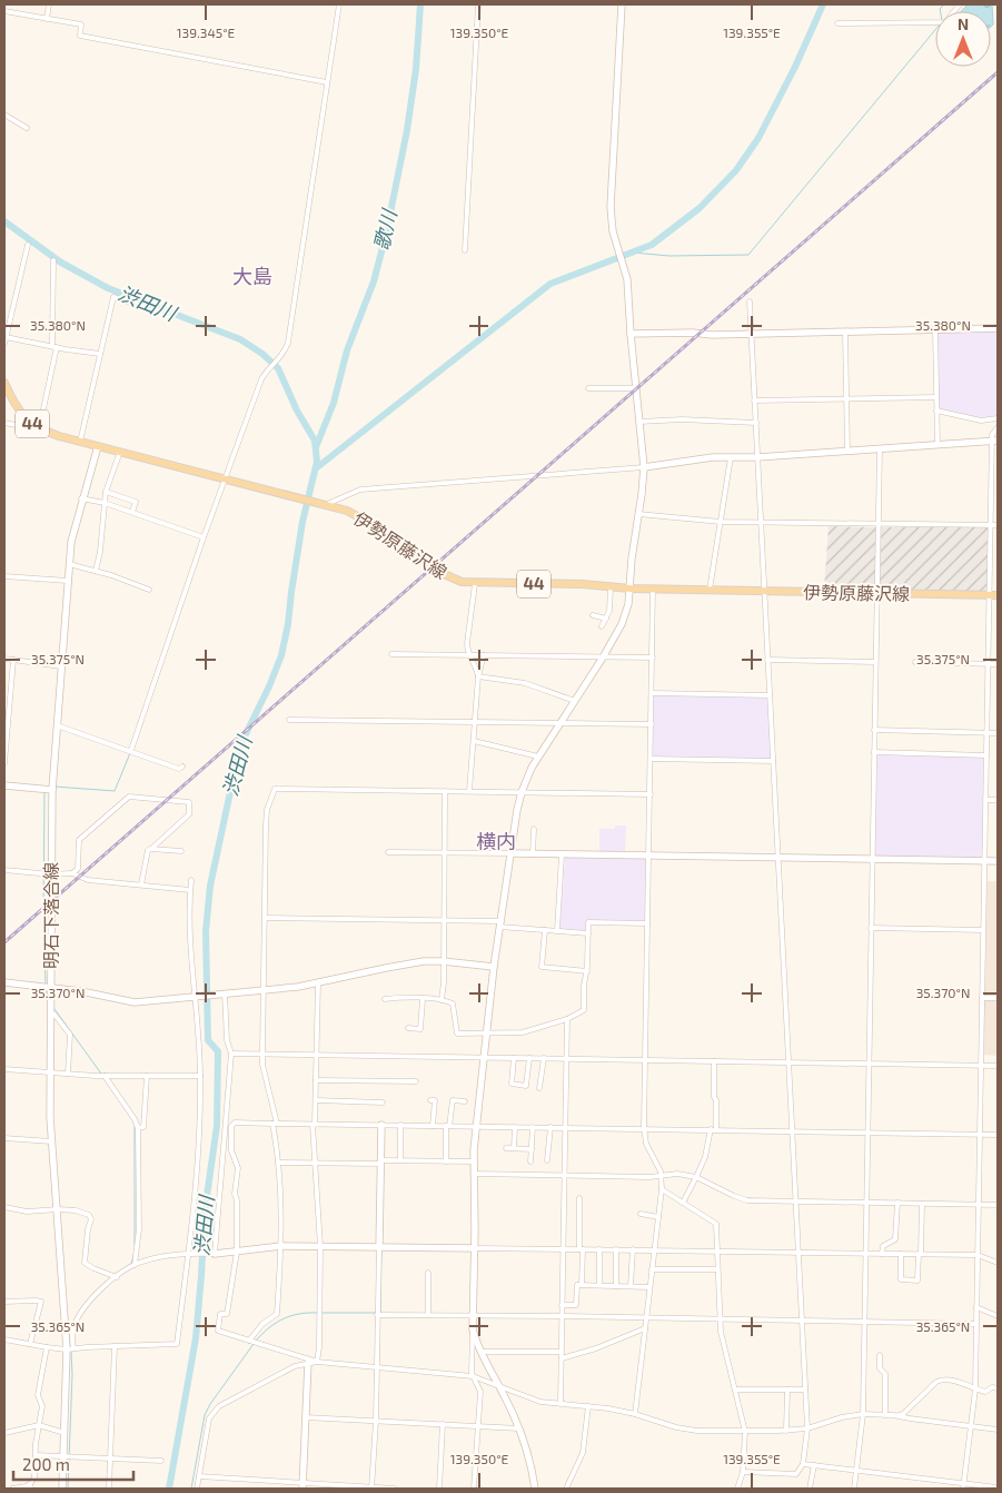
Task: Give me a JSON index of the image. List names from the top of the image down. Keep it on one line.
{"streets":{"main road":["44","伊勢原藤沢線"],"street":["明石下落合線"]},"crossings":[["44","伊勢原藤沢線"],["伊勢原藤沢線","明石下落合線"]],"districts":["大島","横内"],"water":["歌川","渋田川"],"scale_bar":"200 m","north":"top","coordinates":["139.345°E","139.350°E","139.355°E","35.380°N","35.375°N","35.370°N","35.365°N"]}
